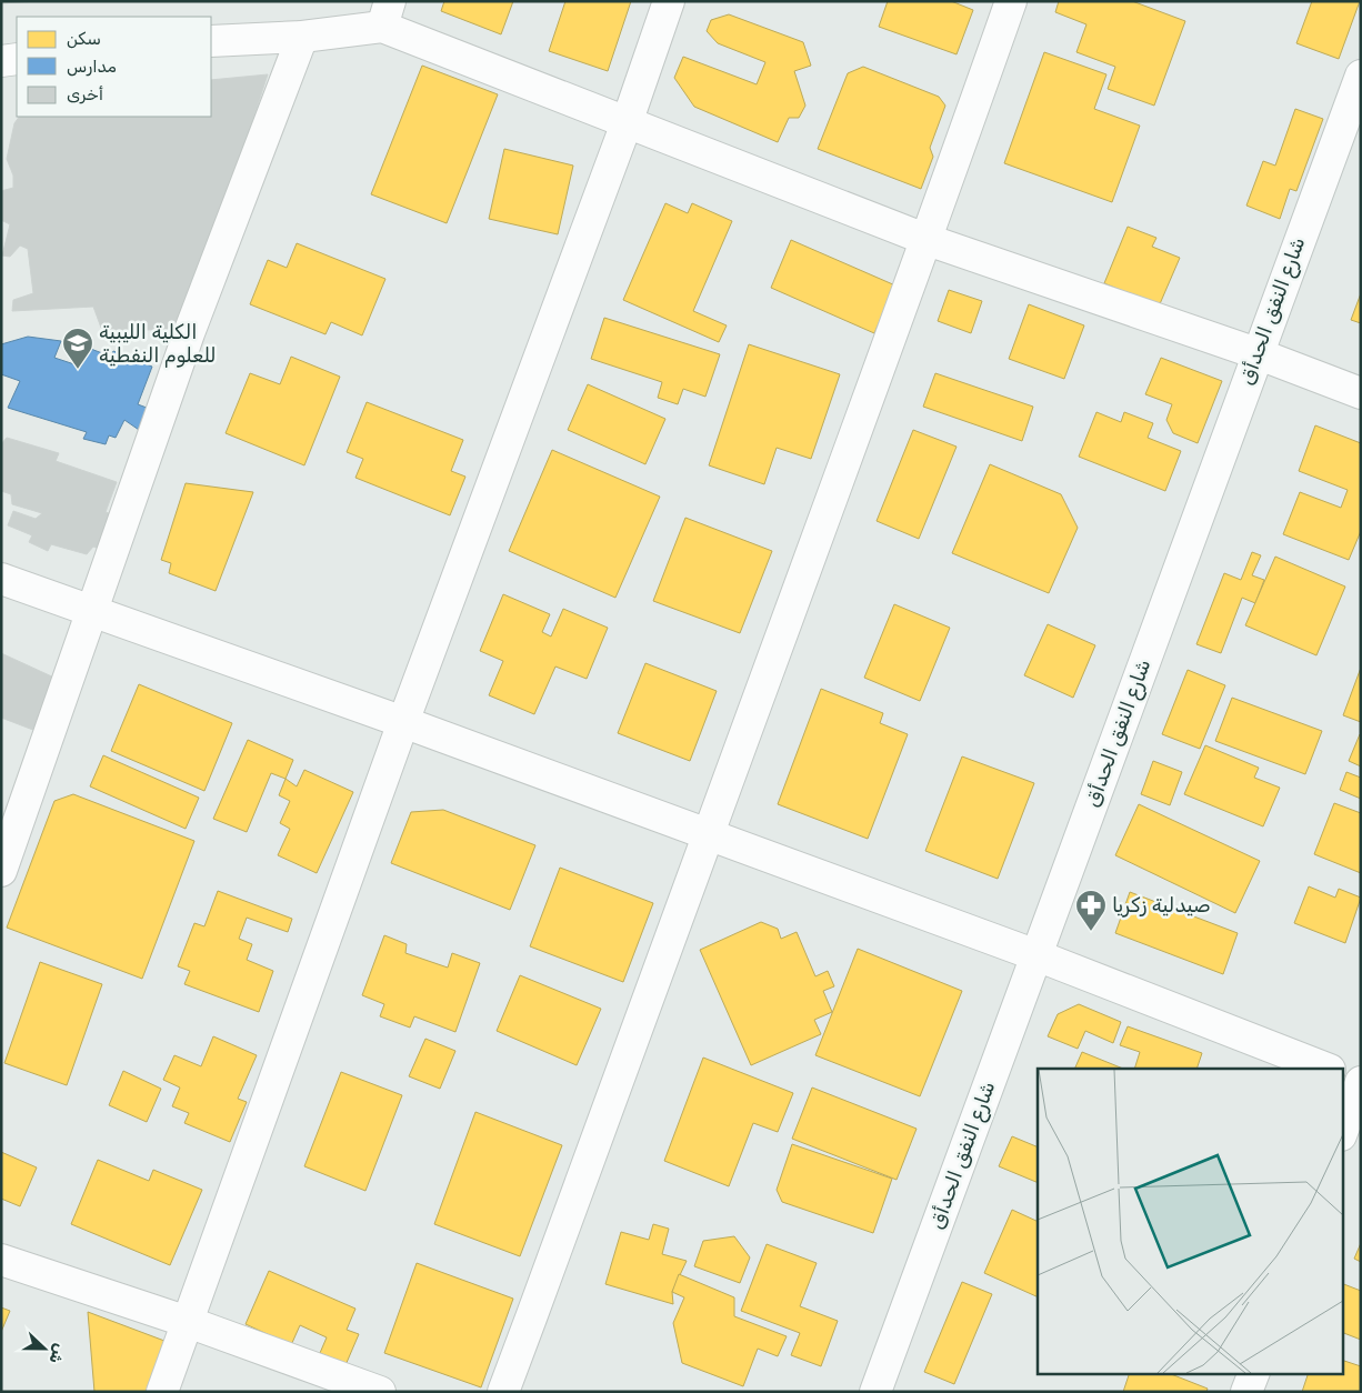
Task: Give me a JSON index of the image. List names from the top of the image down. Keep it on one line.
{"streets":{"street":["شارع النفق الحدأق"]},"places":{"school or university":["الكلية الليبية للعلوم النفطية"],"pharmacy":["صيدلية زكريا"]},"legend":["سكن","مدارس","أخرى"],"north":"right"}
